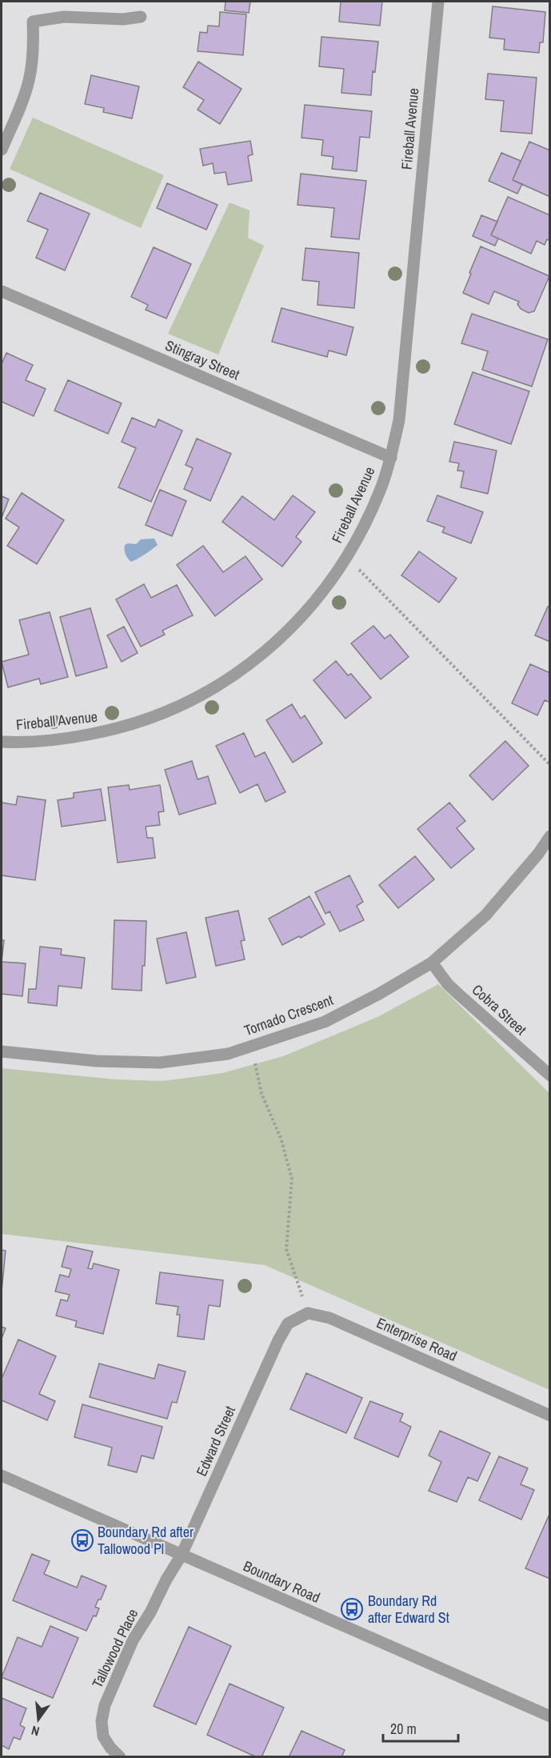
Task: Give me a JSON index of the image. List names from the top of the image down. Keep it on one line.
{"streets":{"street":["Fireball Avenue","Stingray Street","Cobra Street","Tornado Crescent","Enterprise Road","Edward Street","Boundary Road","Tallowood Place"]},"crossings":[["Fireball Avenue","Stingray Street"],["Cobra Street","Tornado Crescent"],["Enterprise Road","Edward Street"],["Edward Street","Boundary Road"],["Edward Street","Tallowood Place"],["Boundary Road","Tallowood Place"]],"places":{"bus stop":["Boundary Rd after Tallowood Pl","Boundary Rd after Edward St"]},"scale_bar":"20 m","north":"bottom"}
